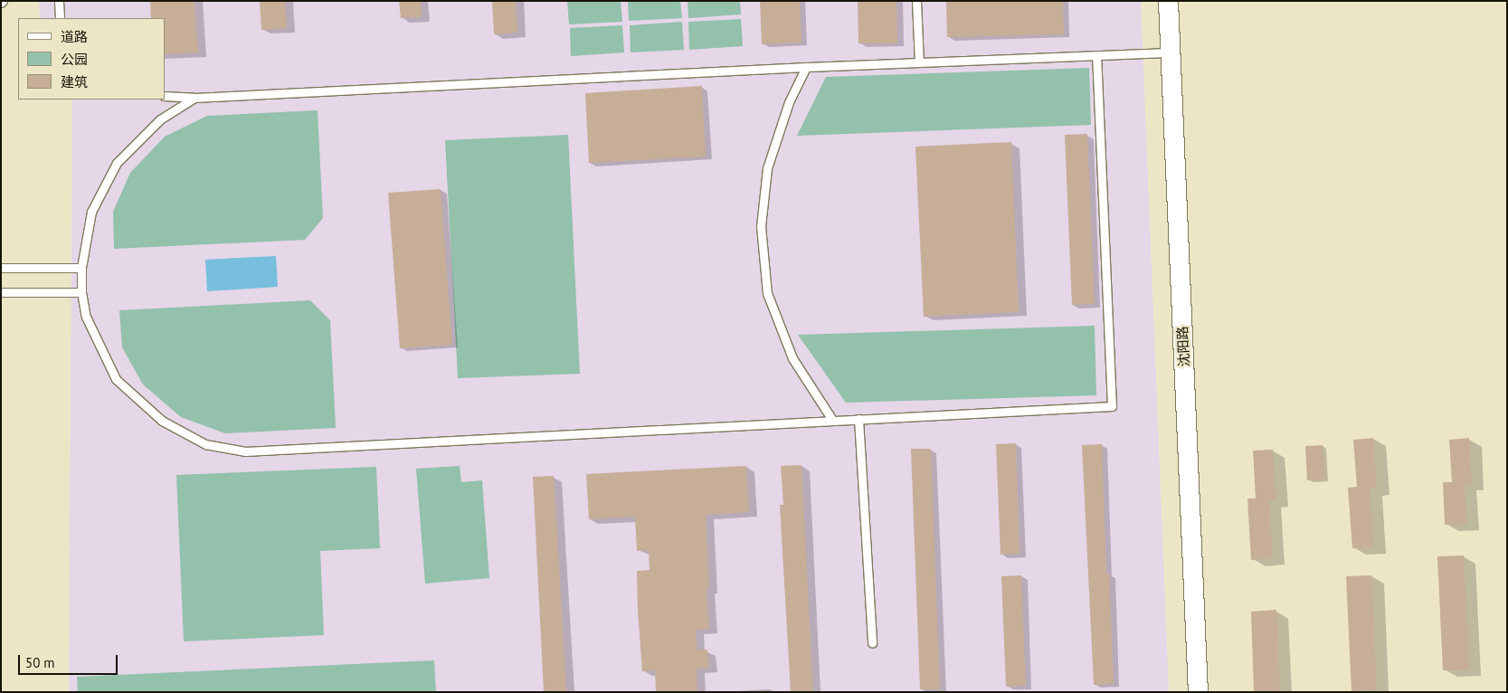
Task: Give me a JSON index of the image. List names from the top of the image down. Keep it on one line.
{"streets":{"street":["沈阳路"]},"legend":["道路","公园","建筑"],"scale_bar":"50 m"}
